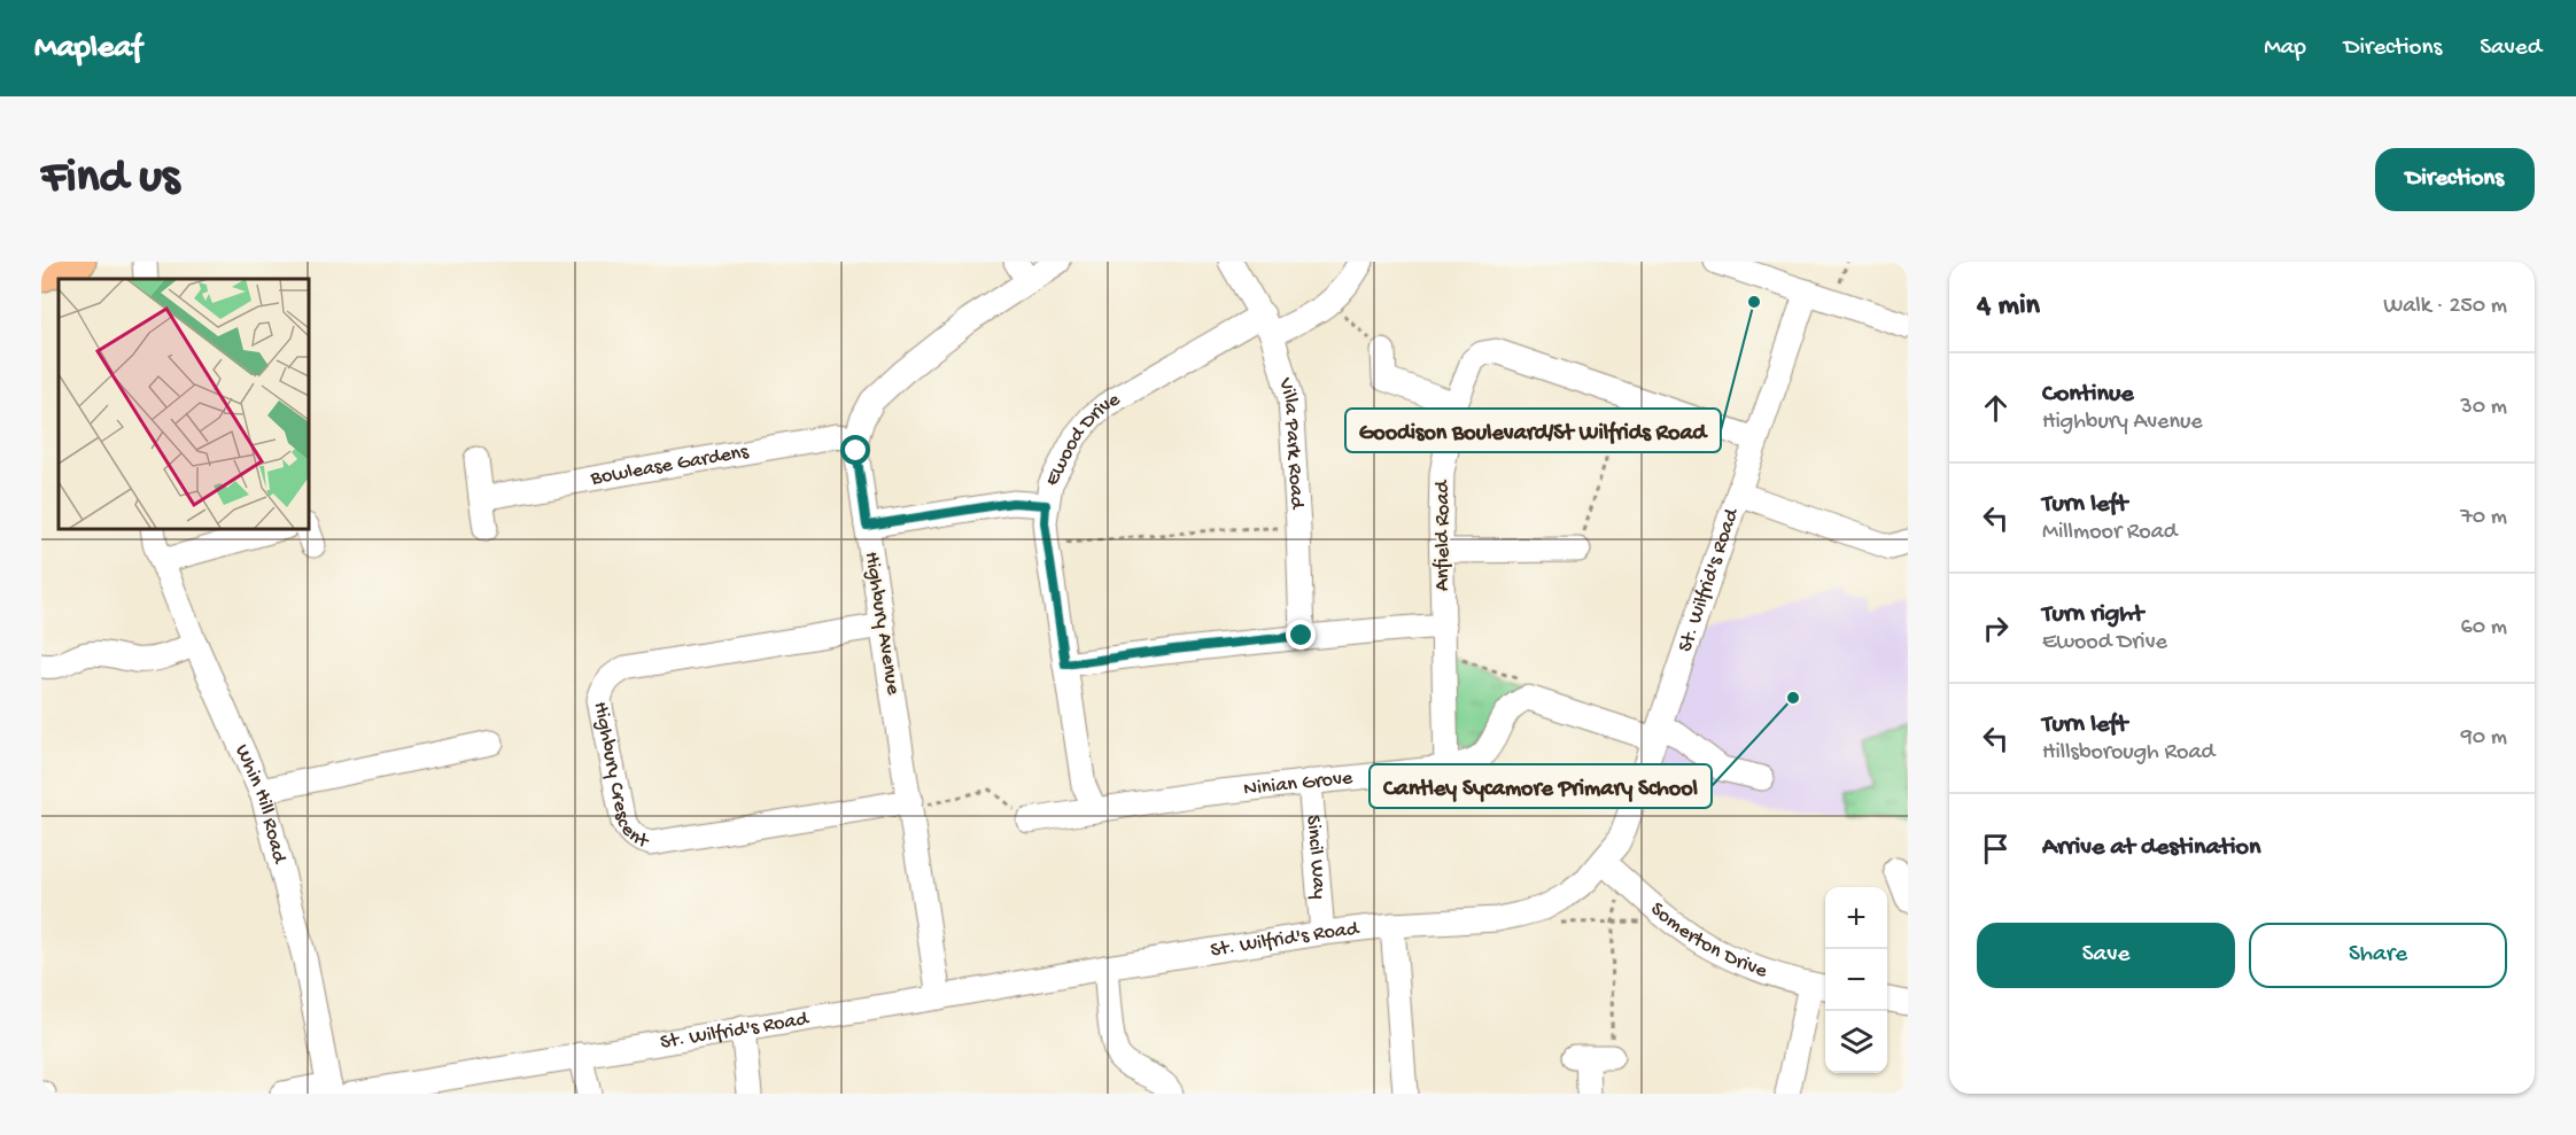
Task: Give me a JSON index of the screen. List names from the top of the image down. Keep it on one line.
{"streets":{"street":["Villa Park Road","Ewood Drive","Bowlease Gardens","Anfield Road","St. Wilfrid's Road","Highbury Avenue","Highbury Crescent","Ninian Grove","Whin Hill Road","Sincil Way","Somerton Drive"]},"crossings":[["Villa Park Road","Ewood Drive"],["Ewood Drive","Ninian Grove"],["Bowlease Gardens","Highbury Avenue"],["Anfield Road","St. Wilfrid's Road"],["Anfield Road","Ninian Grove"],["St. Wilfrid's Road","Highbury Avenue"],["St. Wilfrid's Road","Whin Hill Road"],["St. Wilfrid's Road","Sincil Way"],["St. Wilfrid's Road","Somerton Drive"],["Highbury Avenue","Highbury Crescent"],["Ninian Grove","Sincil Way"]],"places":["Goodison Boulevard/St Wilfrids Road","Cantley Sycamore Primary School"],"page":{"header":"Mapleaf","nav":["Map","Directions","Saved"],"buttons":["Directions",["Save","Share"]],"title":"Find us","heading":["4 min","Walk · 250 m"],"list":[["Continue","Highbury Avenue","30 m"],["Turn left","Millmoor Road","70 m"],["Turn right","Ewood Drive","60 m"],["Turn left","Hillsborough Road","90 m"],"Arrive at destination"],"map_buttons":["+","−"]}}
